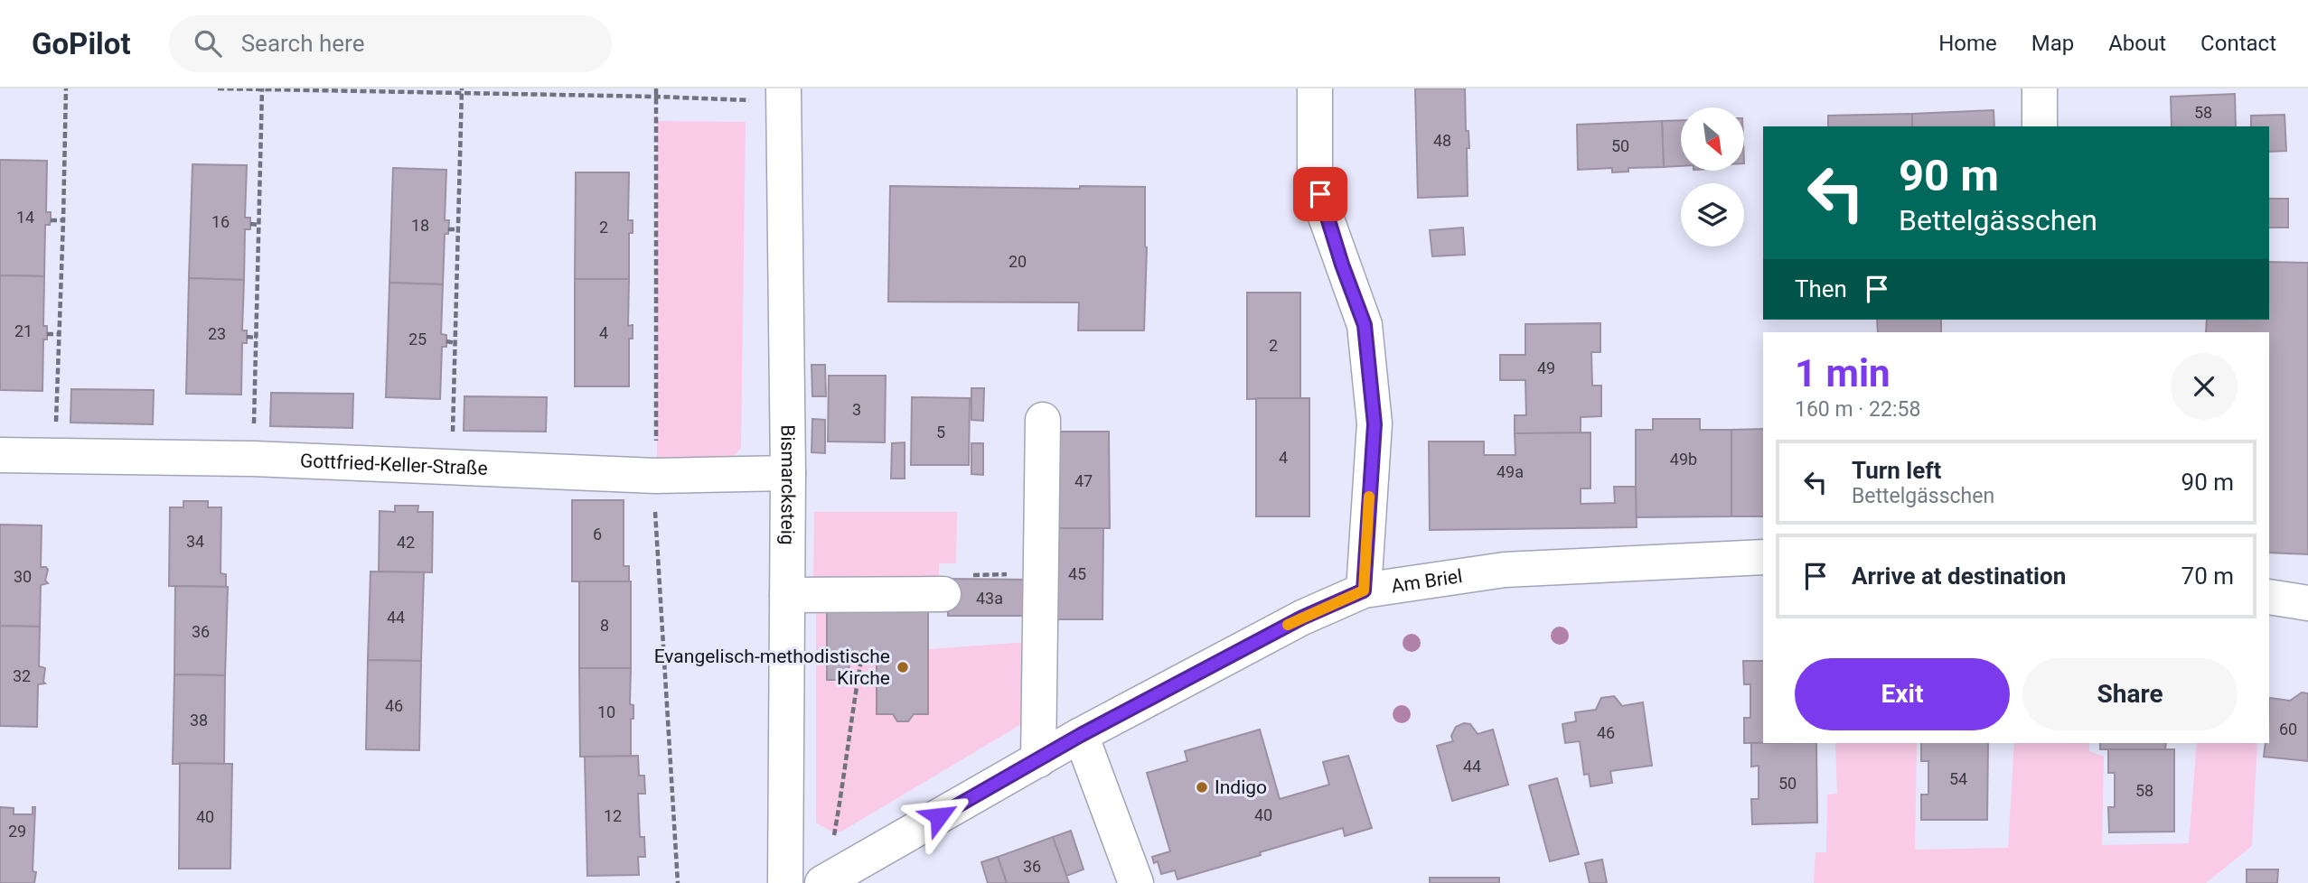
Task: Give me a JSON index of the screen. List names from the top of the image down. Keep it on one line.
{"streets":{"street":["Gottfried-Keller-Straße","Bismarcksteig","Am Briel"]},"crossings":[["Gottfried-Keller-Straße","Bismarcksteig"]],"places":["Evangelisch-methodistische Kirche","Indigo"],"house_numbers":["58","48","50","14","16","18","2","20","21","4","23","25","2","49","3","5","4","49b","49a","47","6","34","42","45","30","43a","44","8","36","32","46","10","38","60","46","44","54","50","58","40","12","40","29","36"],"north":"bottom right","page":{"header":"GoPilot","search":"Search here","nav":["Home","Map","About","Contact"],"turn":["90 m","Bettelgässchen"],"then":"Then","heading":["1 min","160 m · 22:58"],"list":[{"name":"Turn left","note":"Bettelgässchen","value":"90 m"},{"name":"Arrive at destination","value":"70 m"}],"buttons":["Exit","Share"]}}
